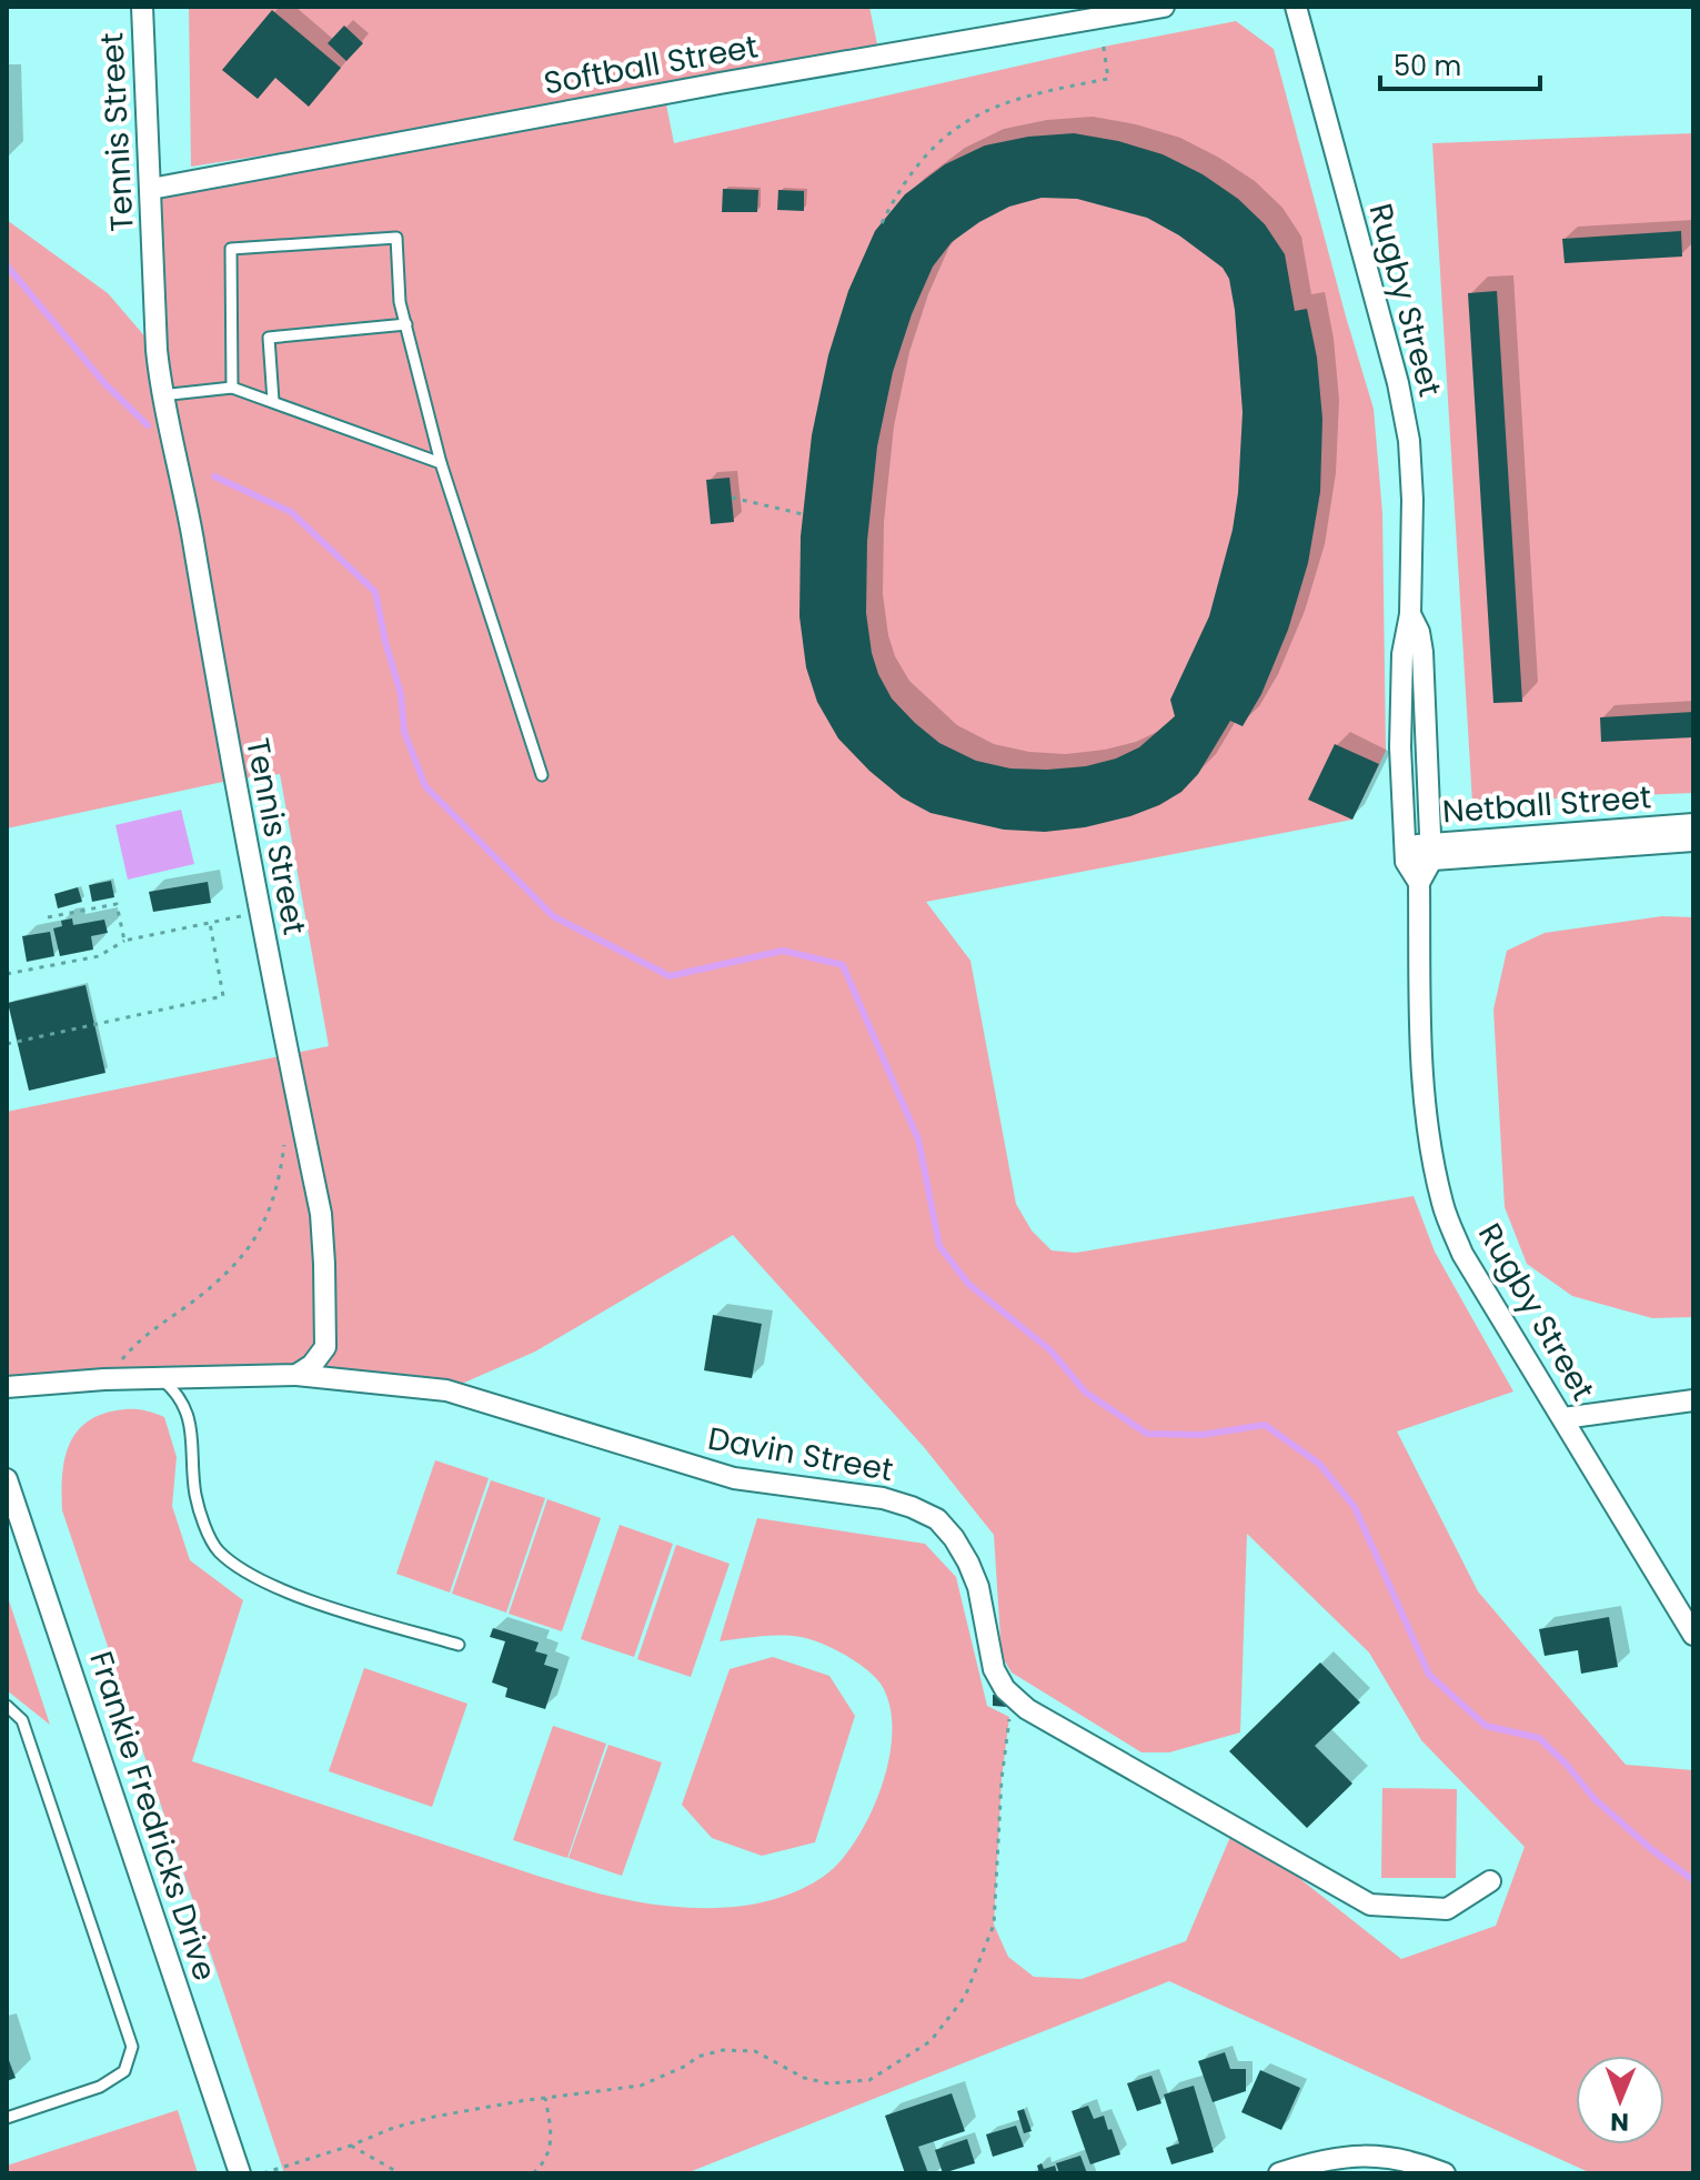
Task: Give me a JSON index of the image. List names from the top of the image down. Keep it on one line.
{"streets":{"street":["Softball Street","Tennis Street","Rugby Street","Netball Street","Davin Street","Frankie Fredricks Drive"]},"crossings":[["Softball Street","Tennis Street"],["Tennis Street","Davin Street"],["Rugby Street","Netball Street"]],"scale_bar":"50 m","north":"bottom"}
